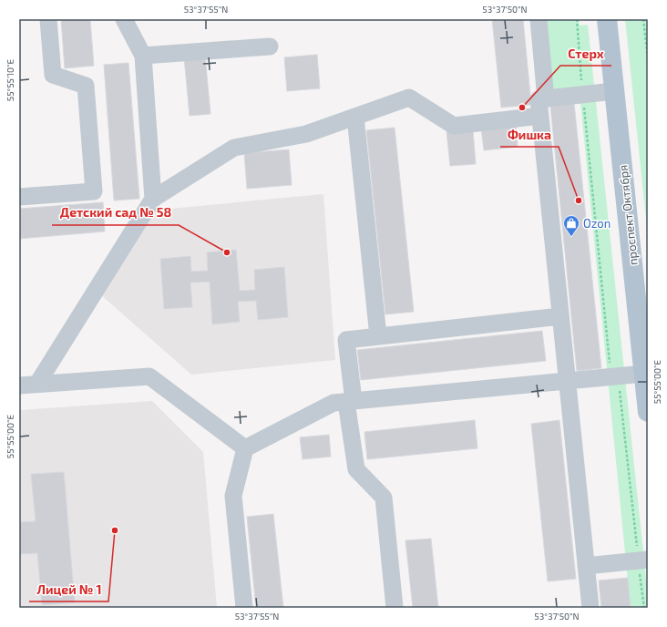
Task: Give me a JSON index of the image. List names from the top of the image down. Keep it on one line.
{"streets":{"main road":["проспект Октября"]},"places":{"other":["Стерх","Фишка","Детский сад № 58","Лицей № 1"],"shop":["Ozon"]},"coordinates":["53°37'55\"N","53°37'50\"N","55°55'10\"E","55°55'00\"E"]}
